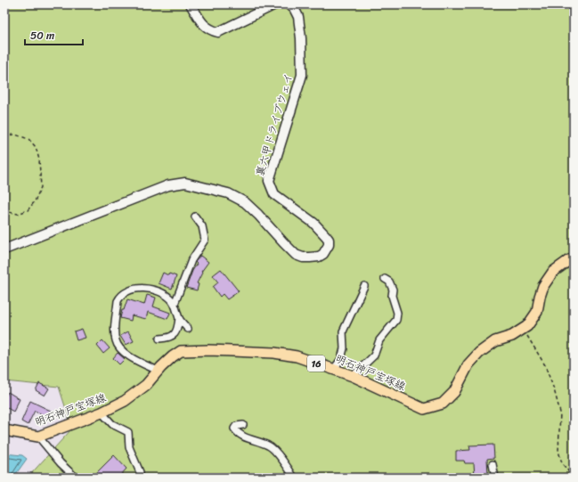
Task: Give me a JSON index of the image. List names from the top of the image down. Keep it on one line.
{"streets":{"main road":["16","明石神戸宝塚線"],"street":["裏六甲ドライブウェイ"]},"scale_bar":"50 m"}
